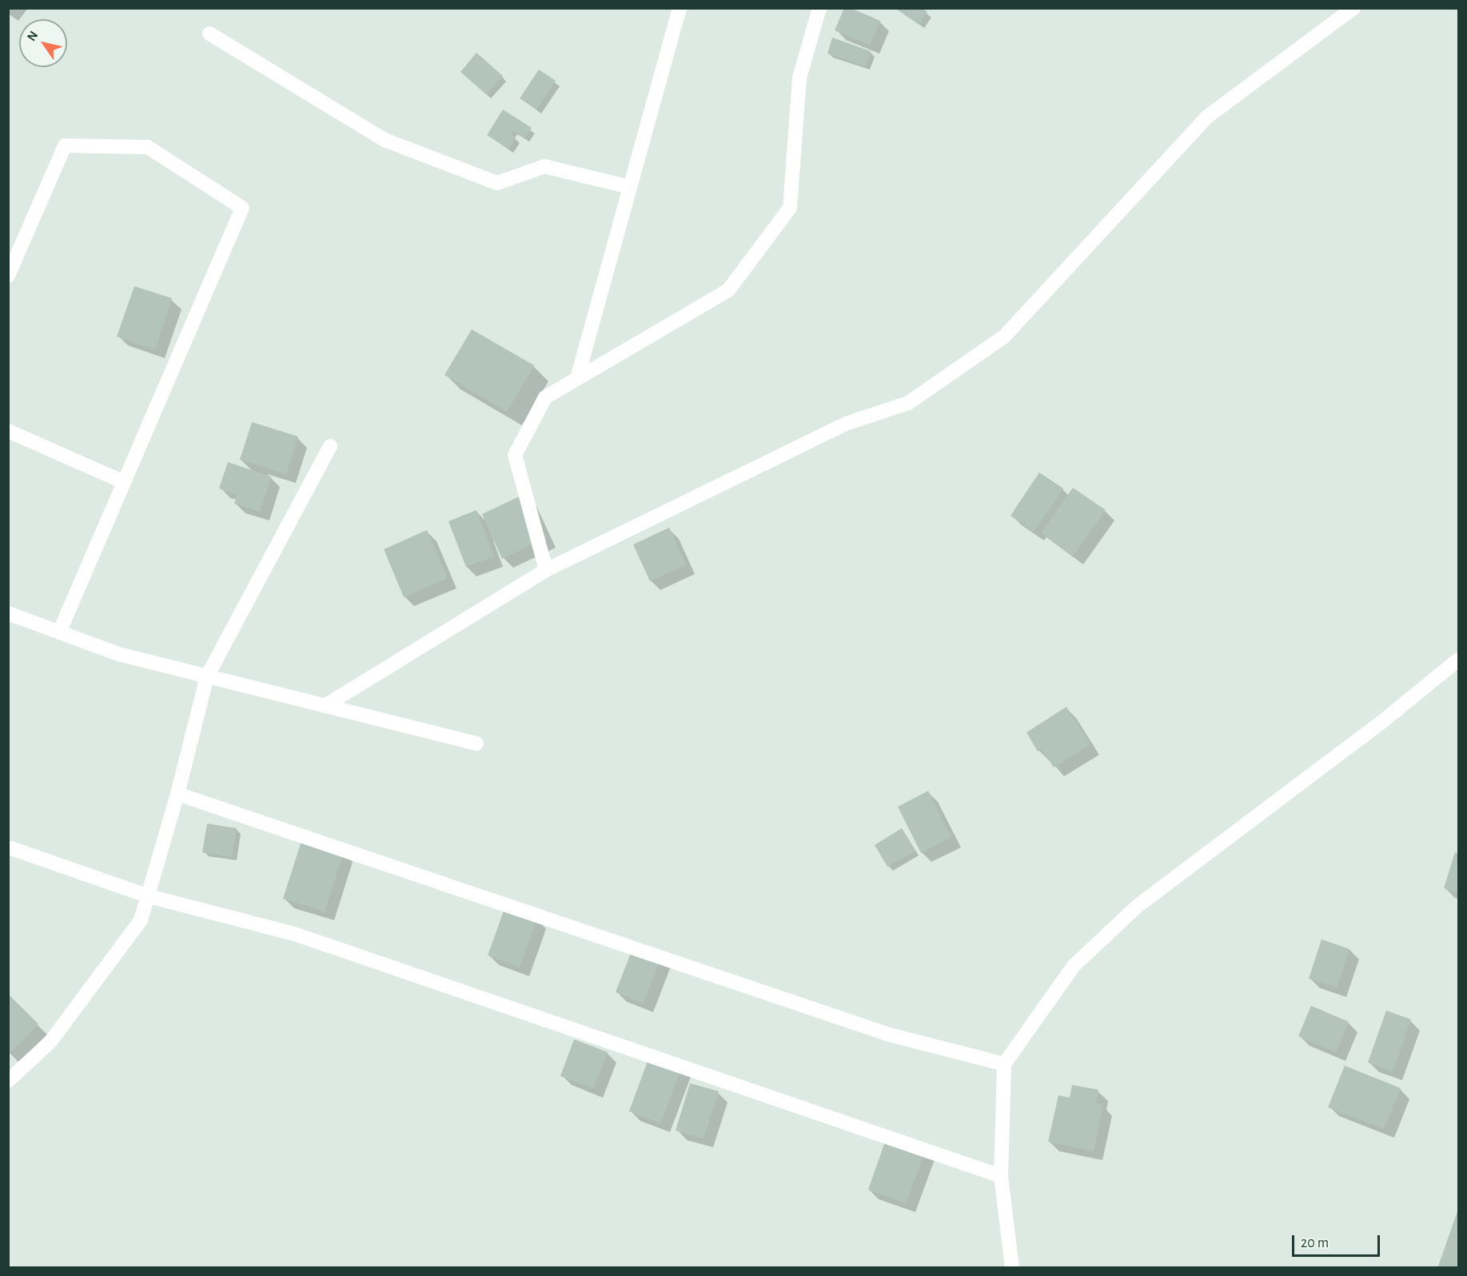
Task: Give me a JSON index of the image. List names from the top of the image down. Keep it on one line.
{"scale_bar":"20 m","north":"top left"}
